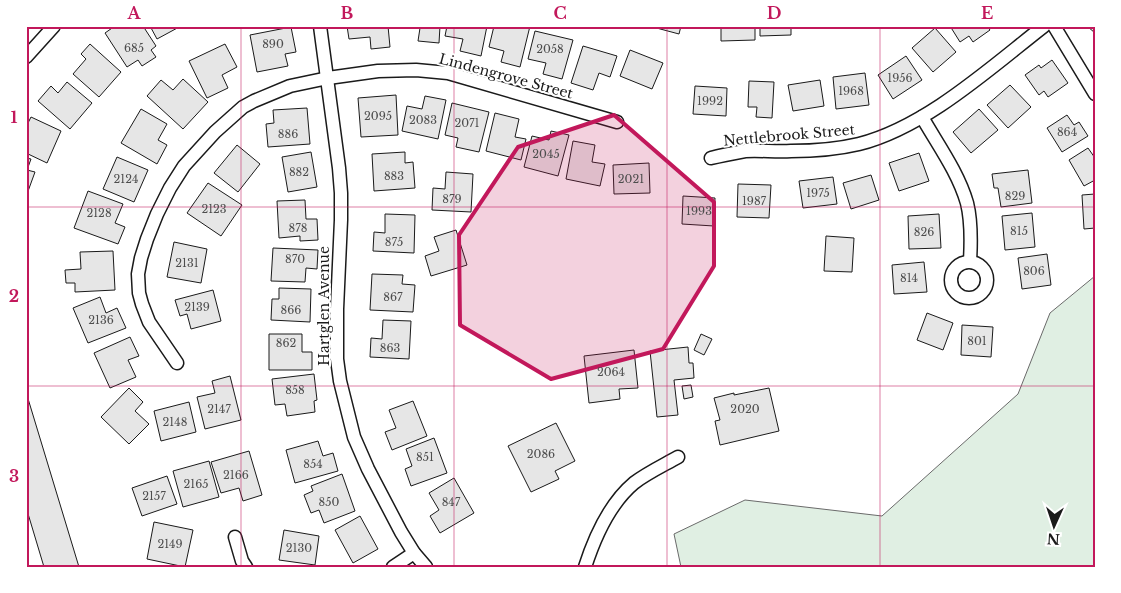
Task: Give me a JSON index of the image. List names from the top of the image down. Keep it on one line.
{"streets":{"street":["Lindengrove Street","Nettlebrook Street","Hartglen Avenue"]},"crossings":[["Lindengrove Street","Hartglen Avenue"]],"house_numbers":["890","685","2058","1956","1968","1992","2095","2083","2071","864","886","2045","882","883","2124","2021","1975","829","879","1987","2123","1993","2128","878","815","826","875","870","2131","806","814","867","2139","866","2136","801","862","863","2064","858","2147","2020","2148","2086","851","854","2166","2165","2157","850","847","2149","2130"],"north":"bottom","grid":{"columns":["A","B","C","D","E"],"rows":["1","2","3"]}}
